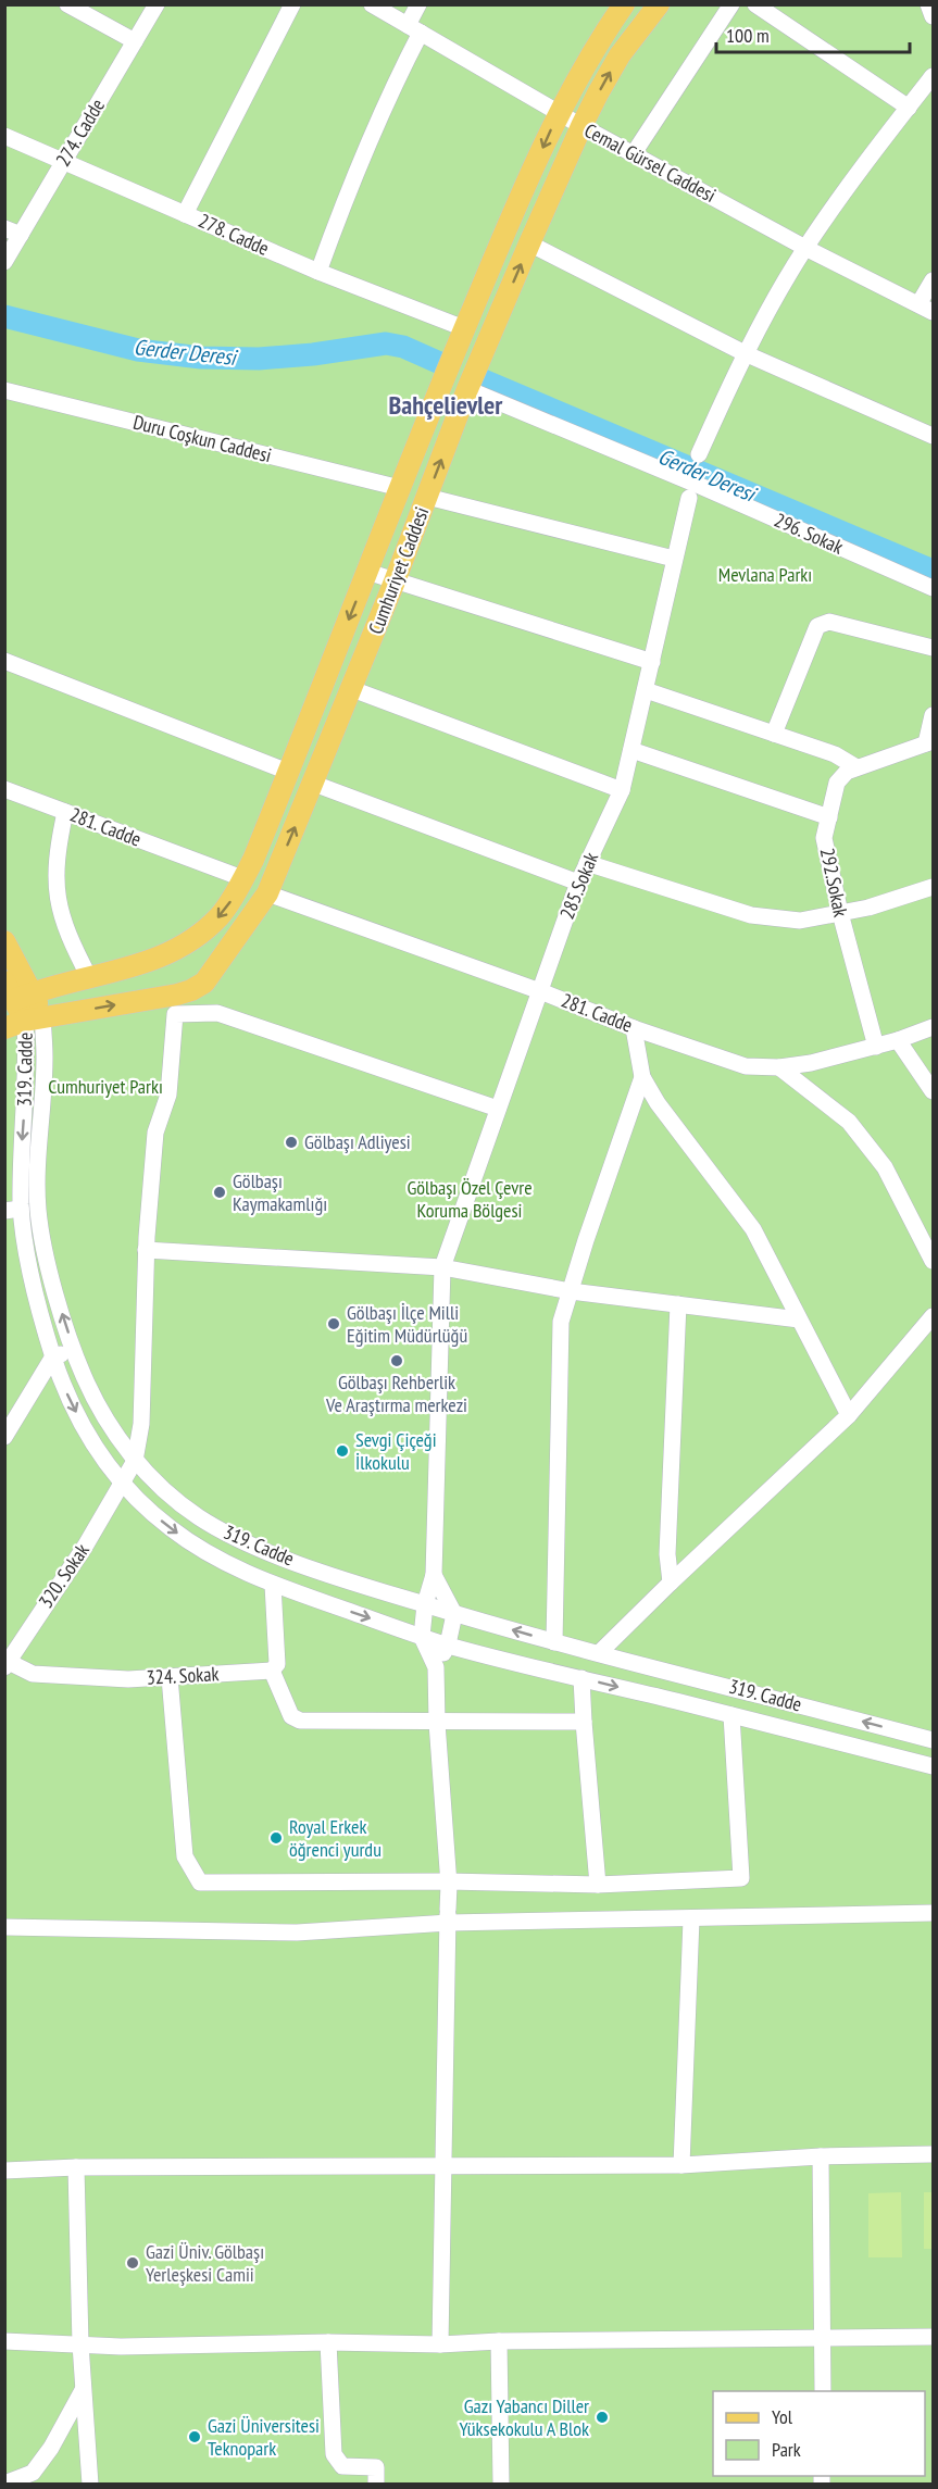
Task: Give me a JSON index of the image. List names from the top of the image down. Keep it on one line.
{"streets":{"main road":["Cumhuriyet Caddesi","319. Cadde"],"street":["274. Cadde","Cemal Gürsel Caddesi","278. Cadde","Duru Coşkun Caddesi","296. Sokak","281. Cadde","292.Sokak","285.Sokak","320. Sokak","324. Sokak"]},"crossings":[["274. Cadde","278. Cadde"],["Cemal Gürsel Caddesi","Cumhuriyet Caddesi"],["278. Cadde","Cumhuriyet Caddesi"],["Duru Coşkun Caddesi","Cumhuriyet Caddesi"],["296. Sokak","Cumhuriyet Caddesi"],["Cumhuriyet Caddesi","281. Cadde"],["Cumhuriyet Caddesi","319. Cadde"],["281. Cadde","292.Sokak"],["281. Cadde","285.Sokak"],["319. Cadde","320. Sokak"],["320. Sokak","324. Sokak"]],"districts":["Bahçelievler"],"water":["Gerder Deresi"],"parks":["Mevlana Parkı","Cumhuriyet Parkı","Gölbaşı Özel Çevre Koruma Bölgesi"],"places":["Gölbaşı Adliyesi","Gölbaşı Kaymakamlığı","Gölbaşı İlçe Milli Eğitim Müdürlüğü","Gölbaşı Rehberlik Ve Araştırma merkezi","Sevgi Çiçeği İlkokulu","Royal Erkek öğrenci yurdu","Gazi Üniv. Gölbaşı Yerleşkesi Camii","Gazı Yabancı Diller Yüksekokulu A Blok","Gazi Üniversitesi Teknopark"],"legend":["Yol","Park"],"scale_bar":"100 m"}
